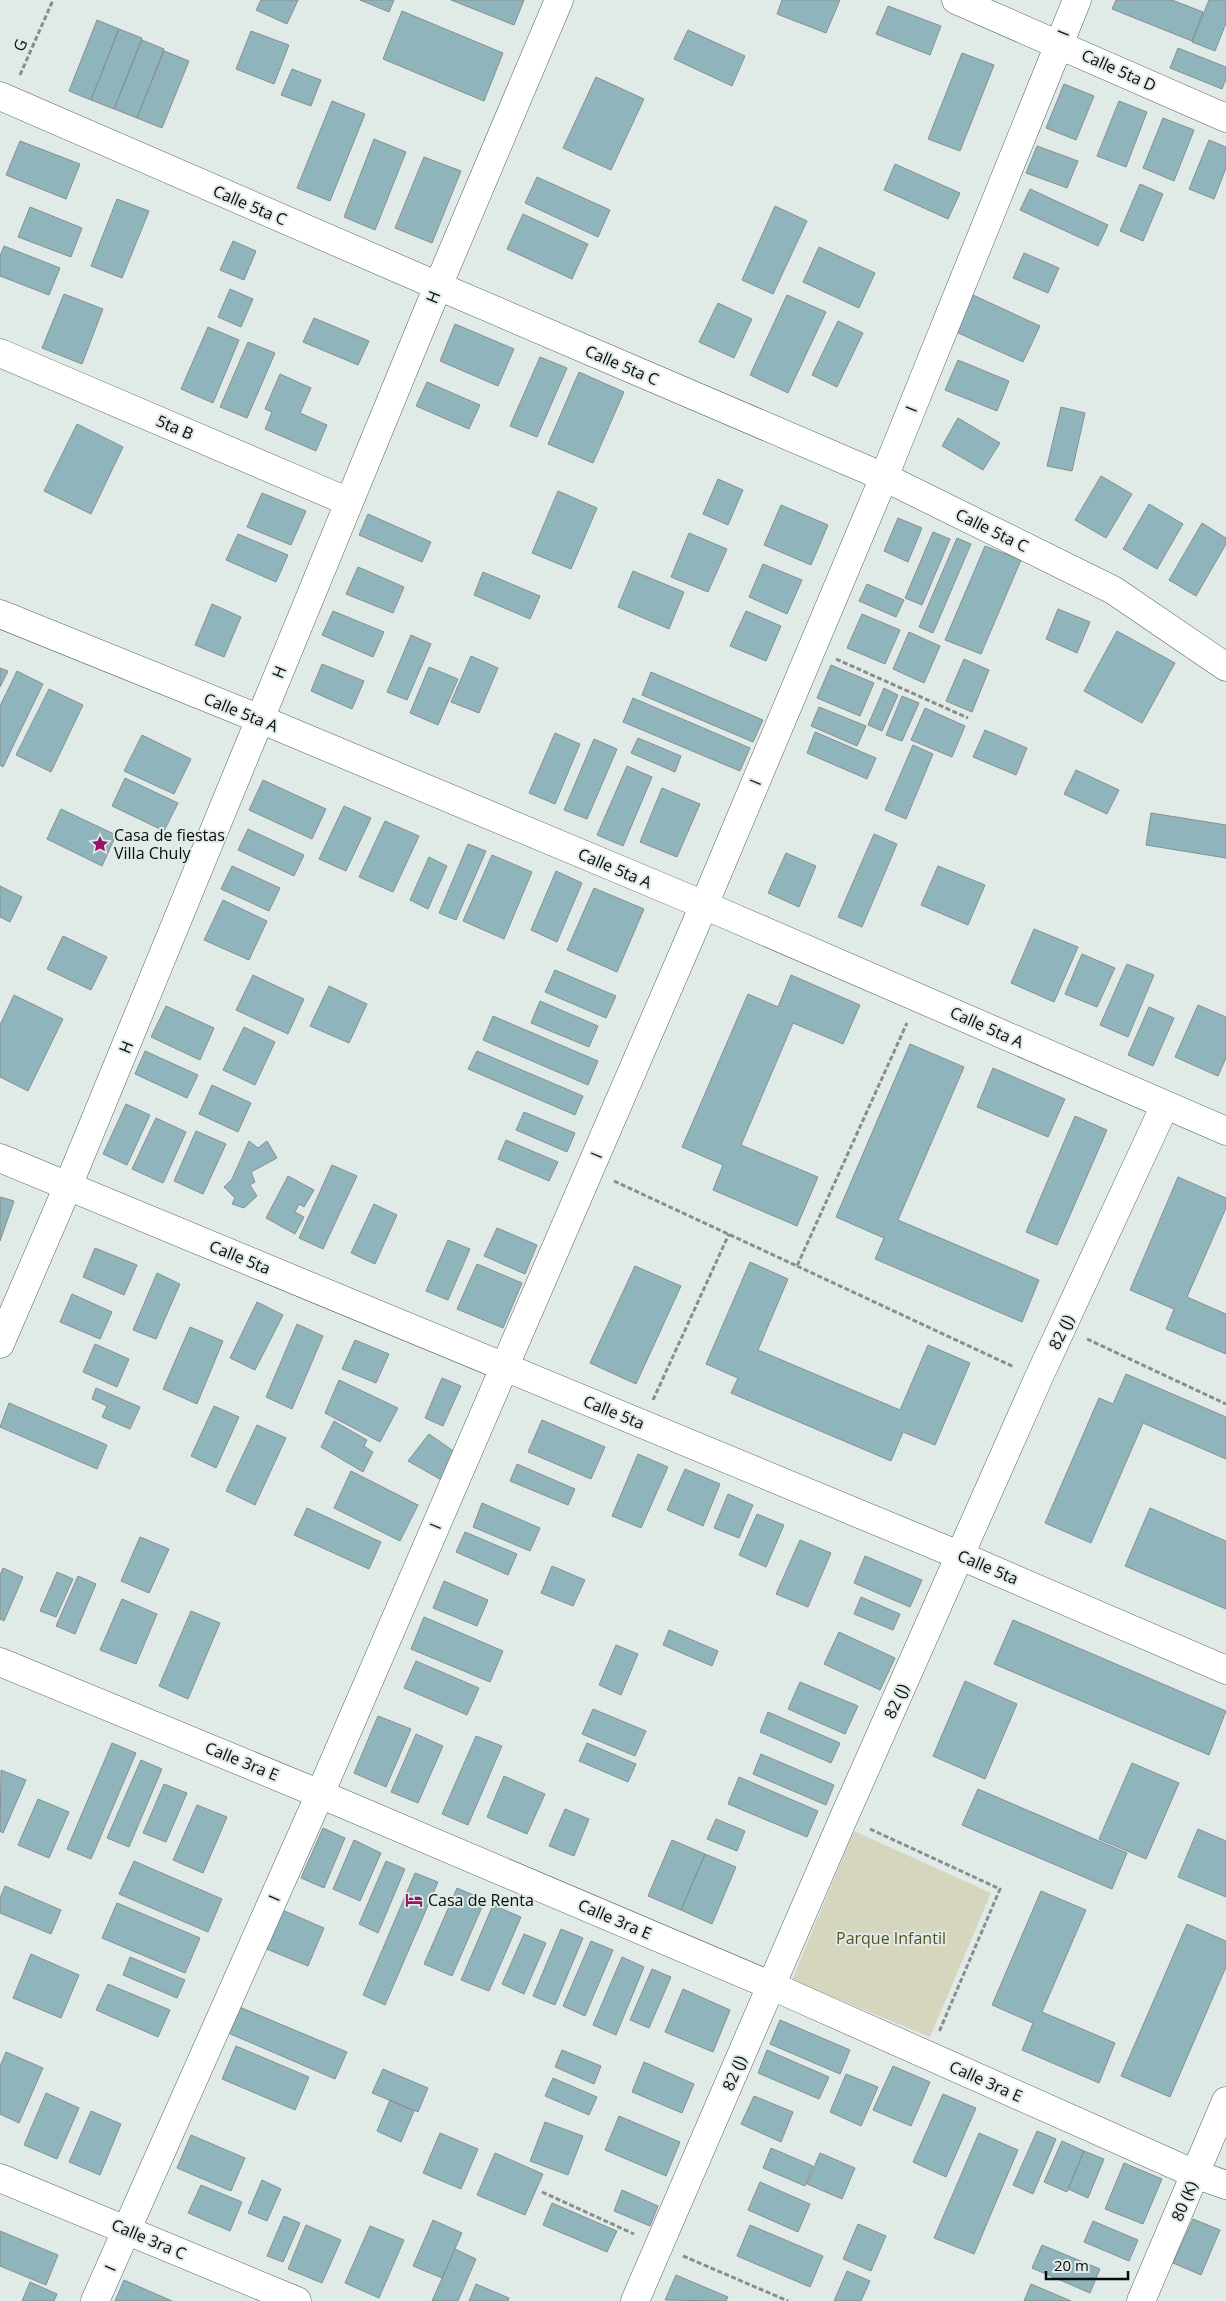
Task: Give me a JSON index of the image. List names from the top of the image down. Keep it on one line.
{"streets":{"street":["I","Calle 5ta D","Calle 5ta C","H","5ta B","Calle 5ta A","Calle 5ta","82 (J)","Calle 3ra E","80 (K)","Calle 3ra C"],"path":["G"]},"crossings":[["I","Calle 5ta D"],["I","Calle 5ta C"],["I","Calle 5ta A"],["I","Calle 5ta"],["I","Calle 3ra E"],["I","Calle 3ra C"],["G","Calle 5ta C"],["Calle 5ta C","H"],["H","5ta B"],["H","Calle 5ta A"],["H","Calle 5ta"],["Calle 5ta A","82 (J)"],["Calle 5ta","82 (J)"],["82 (J)","Calle 3ra E"],["Calle 3ra E","80 (K)"]],"parks":["Parque Infantil"],"places":{"place":["Casa de fiestas Villa Chuly"],"hotel":["Casa de Renta"]},"scale_bar":"20 m"}
